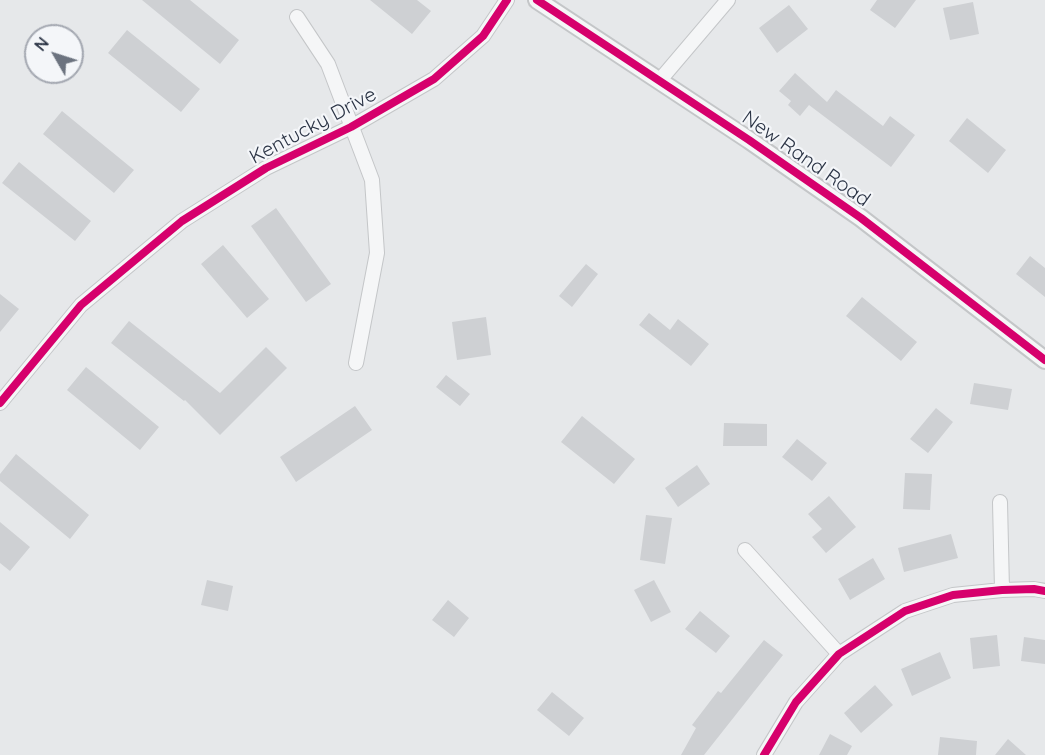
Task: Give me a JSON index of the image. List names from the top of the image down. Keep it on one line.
{"streets":{"street":["Kentucky Drive","New Rand Road"]},"north":"top left"}
